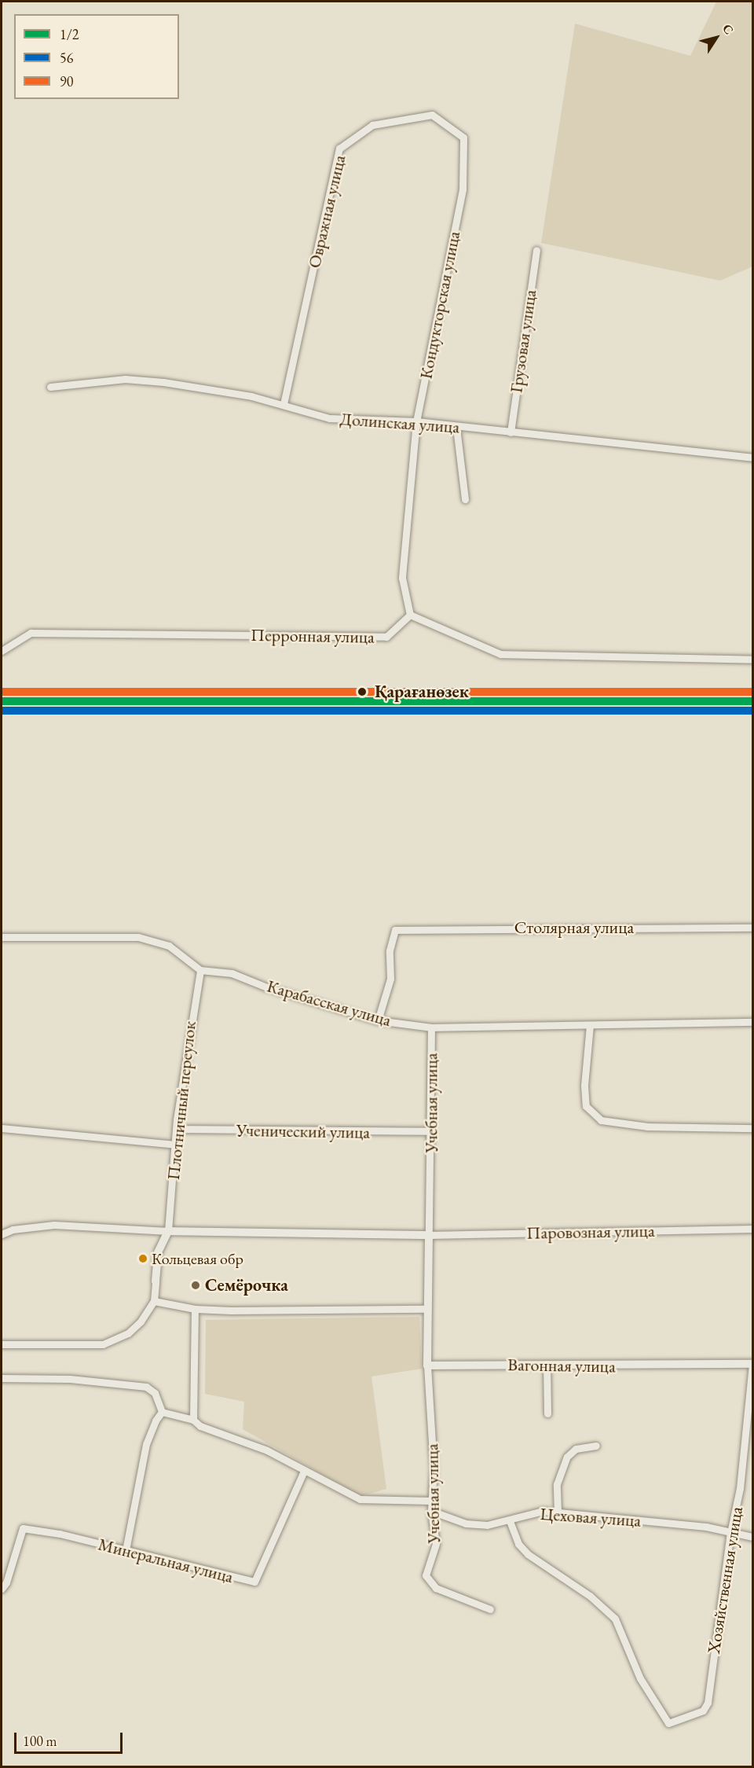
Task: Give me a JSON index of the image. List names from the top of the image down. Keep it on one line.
{"streets":{"street":["Овражная улица","Кондукторская улица","Грузовая улица","Долинская улица","Перронная улица","Столярная улица","Карабасская улица","Плотничный переулок","Учебная улица","Ученический улица","Паровозная улица","Вагонная улица","Цеховая улица","Минеральная улица","Хозяйственная улица"]},"crossings":[["Овражная улица","Кондукторская улица"],["Овражная улица","Долинская улица"],["Кондукторская улица","Долинская улица"],["Кондукторская улица","Перронная улица"],["Грузовая улица","Долинская улица"],["Столярная улица","Карабасская улица"],["Карабасская улица","Плотничный переулок"],["Карабасская улица","Учебная улица"],["Плотничный переулок","Ученический улица"],["Учебная улица","Ученический улица"],["Учебная улица","Паровозная улица"],["Учебная улица","Вагонная улица"],["Учебная улица","Цеховая улица"],["Вагонная улица","Хозяйственная улица"],["Цеховая улица","Хозяйственная улица"]],"places":["Қарағанөзек","Кольцевая обр","Семёрочка"],"lines":["transit line 90","transit line 1/2","transit line 56"],"legend":["1/2","56","90"],"scale_bar":"100 m","north":"top right"}
